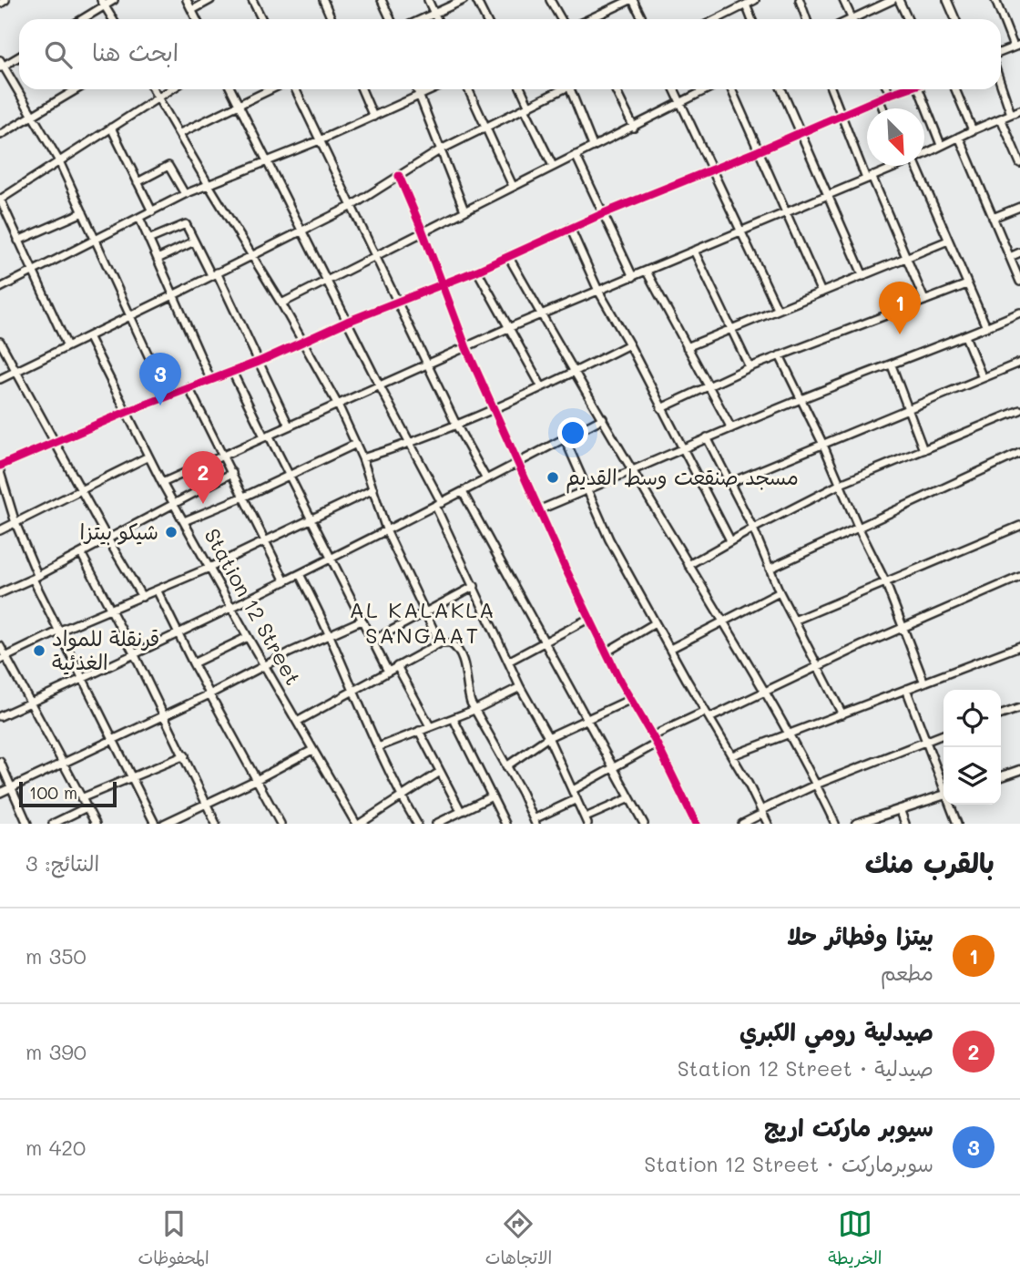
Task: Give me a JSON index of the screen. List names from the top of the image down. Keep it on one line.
{"streets":{"street":["Station 12 Street"]},"districts":["AL KALAKLA SANGAAT"],"places":["مسجد صنقعت وسط القديم","شيكو بيتزا","قرنقلة للمواد الغذئية"],"scale_bar":"100 m","north":"bottom right","page":{"search":"ابحث هنا","pins":["1","3","2"],"scale":"100 m","heading":["بالقرب منك","النتائج: 3"],"list":[{"mark":"1","name":"بيتزا وفطائر حلا","note":"مطعم","value":"350 m"},{"mark":"2","name":"صيدلية رومي الكبري","note":"صيدلية · Station 12 Street","value":"390 m"},{"mark":"3","name":"سيوبر ماركت اريج","note":"سوبرماركت · Station 12 Street","value":"420 m"}],"nav":["الخريطة","الاتجاهات","المحفوظات"]}}
